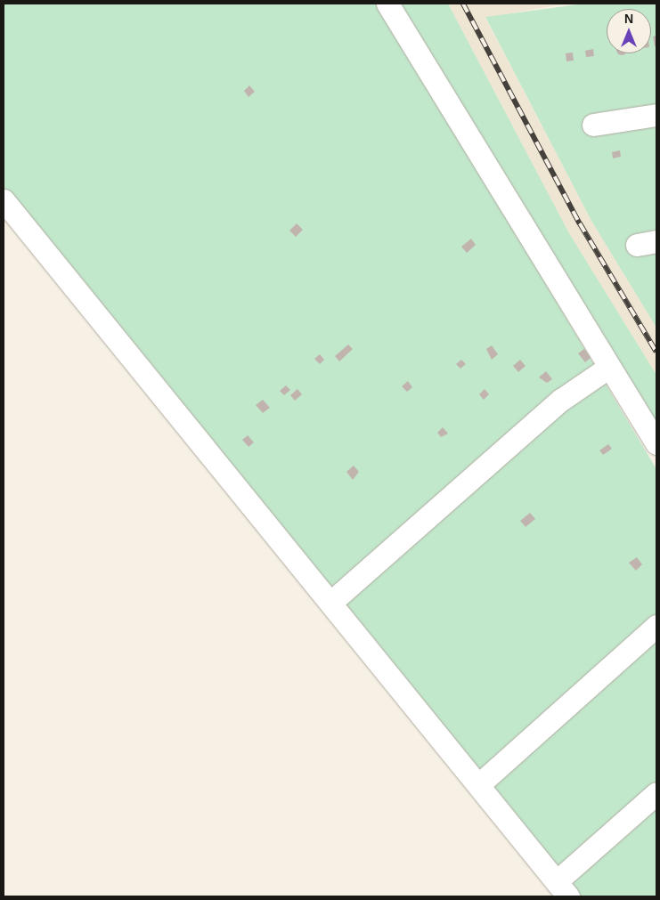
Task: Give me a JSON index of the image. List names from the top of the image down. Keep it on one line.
{"north":"top"}
